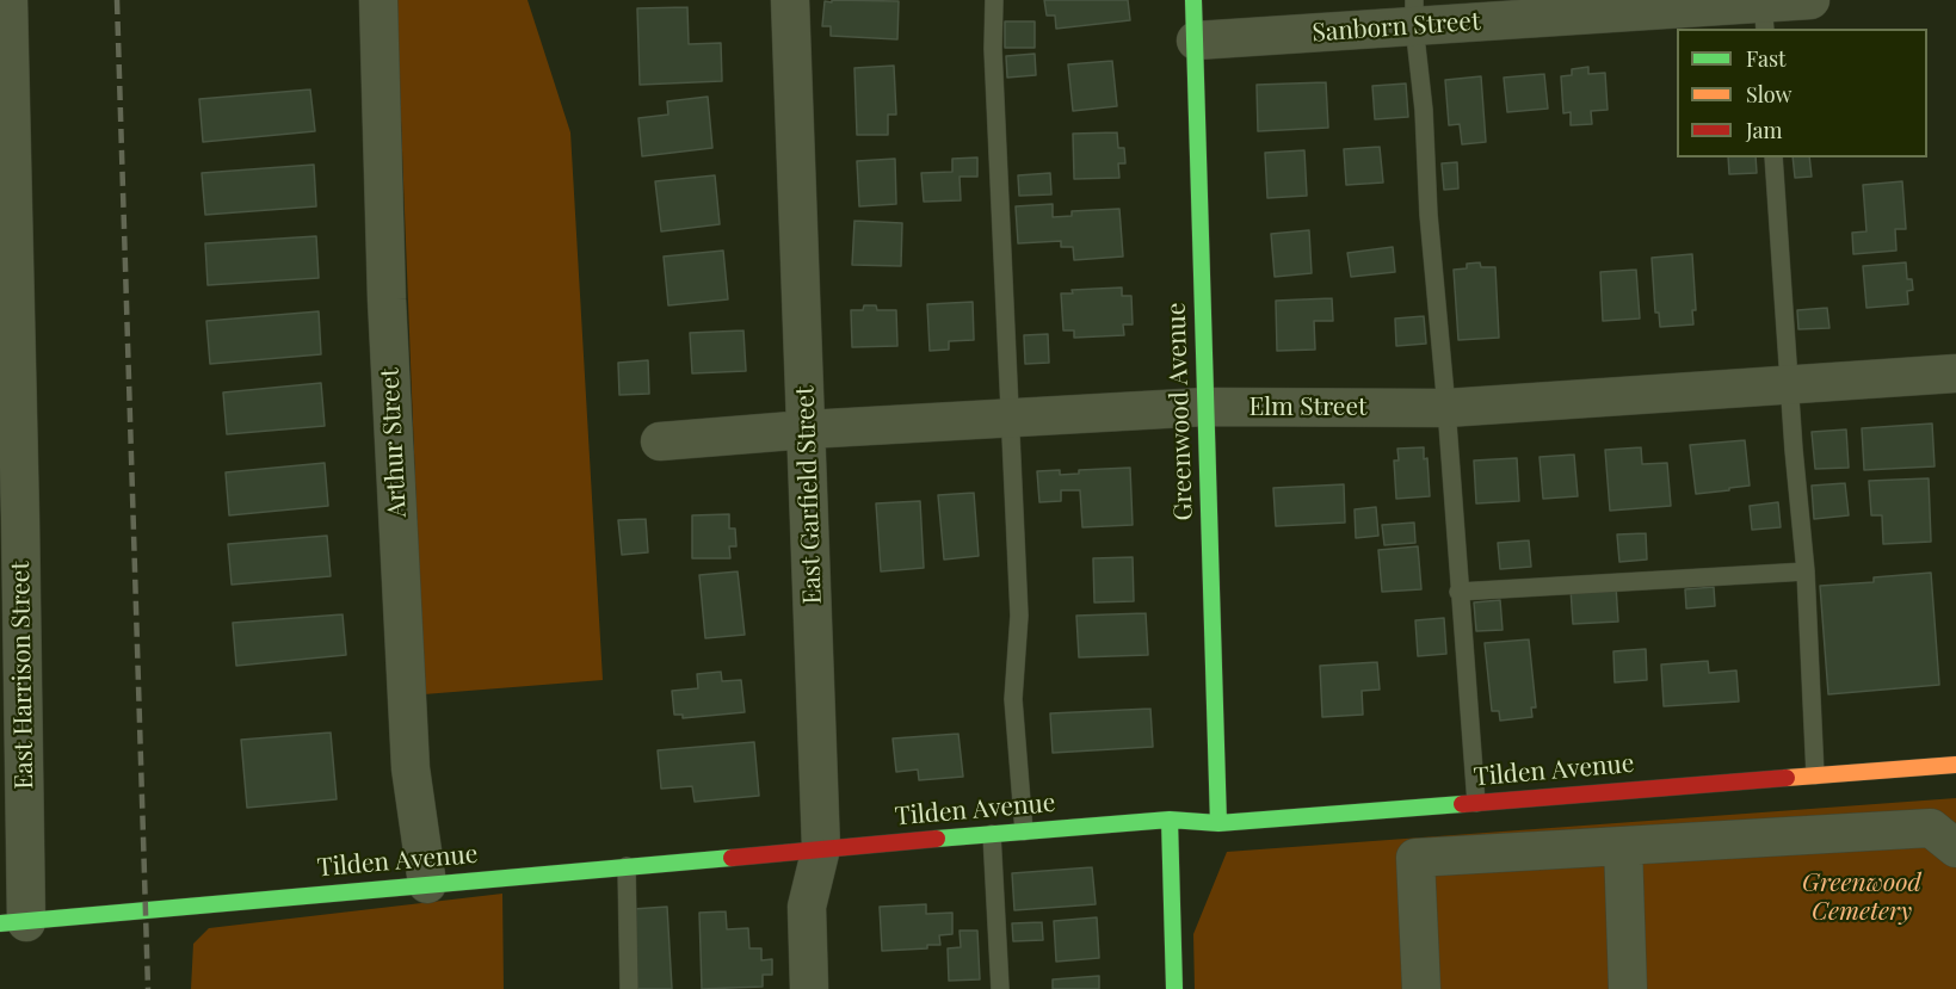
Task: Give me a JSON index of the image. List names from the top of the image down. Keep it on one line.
{"streets":{"street":["Sanborn Street","Elm Street","Greenwood Avenue","Arthur Street","East Garfield Street","East Harrison Street","Tilden Avenue"]},"crossings":[["Sanborn Street","Greenwood Avenue"],["Elm Street","Greenwood Avenue"],["Elm Street","East Garfield Street"],["Greenwood Avenue","Tilden Avenue"],["Arthur Street","Tilden Avenue"],["East Garfield Street","Tilden Avenue"],["East Harrison Street","Tilden Avenue"]],"parks":["Greenwood Cemetery"],"legend":["Fast","Slow","Jam"]}
